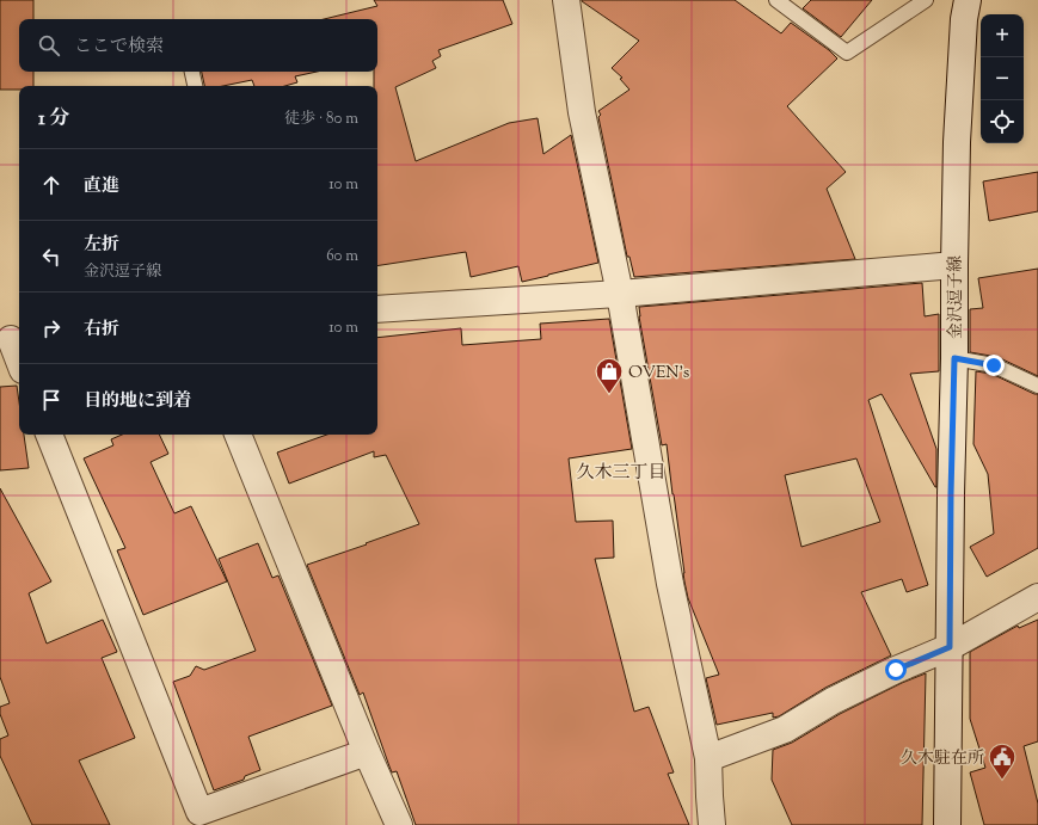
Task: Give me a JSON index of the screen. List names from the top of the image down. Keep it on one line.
{"streets":{"street":["金沢逗子線"]},"districts":["久木三丁目"],"places":{"shop":["OVEN's"],"public building":["久木駐在所"]},"page":{"map_buttons":["+","−"],"search":"ここで検索","heading":["1 分","徒歩 · 80 m"],"list":[["直進","10 m"],["左折","金沢逗子線","60 m"],["右折","10 m"],"目的地に到着"]}}
